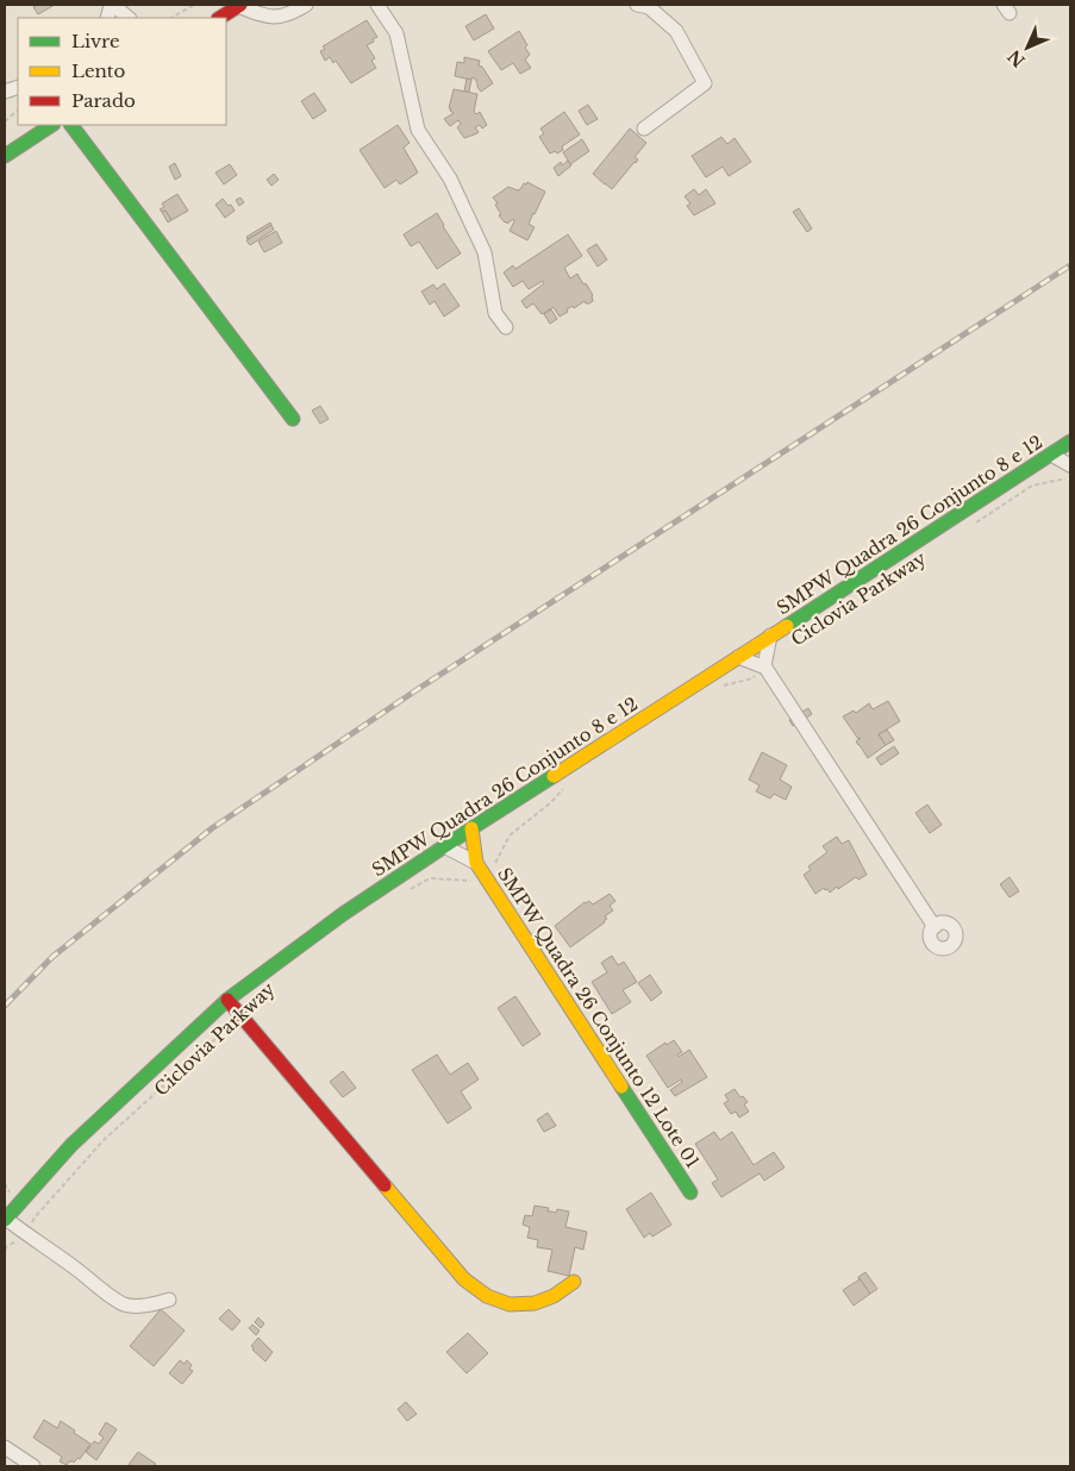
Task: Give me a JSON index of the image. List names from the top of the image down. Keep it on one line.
{"streets":{"street":["SMPW Quadra 26 Conjunto 8 e 12","SMPW Quadra 26 Conjunto 12 Lote 01"],"path":["Ciclovia Parkway"]},"crossings":[["SMPW Quadra 26 Conjunto 8 e 12","SMPW Quadra 26 Conjunto 12 Lote 01"]],"legend":["Livre","Lento","Parado"],"north":"bottom left"}
